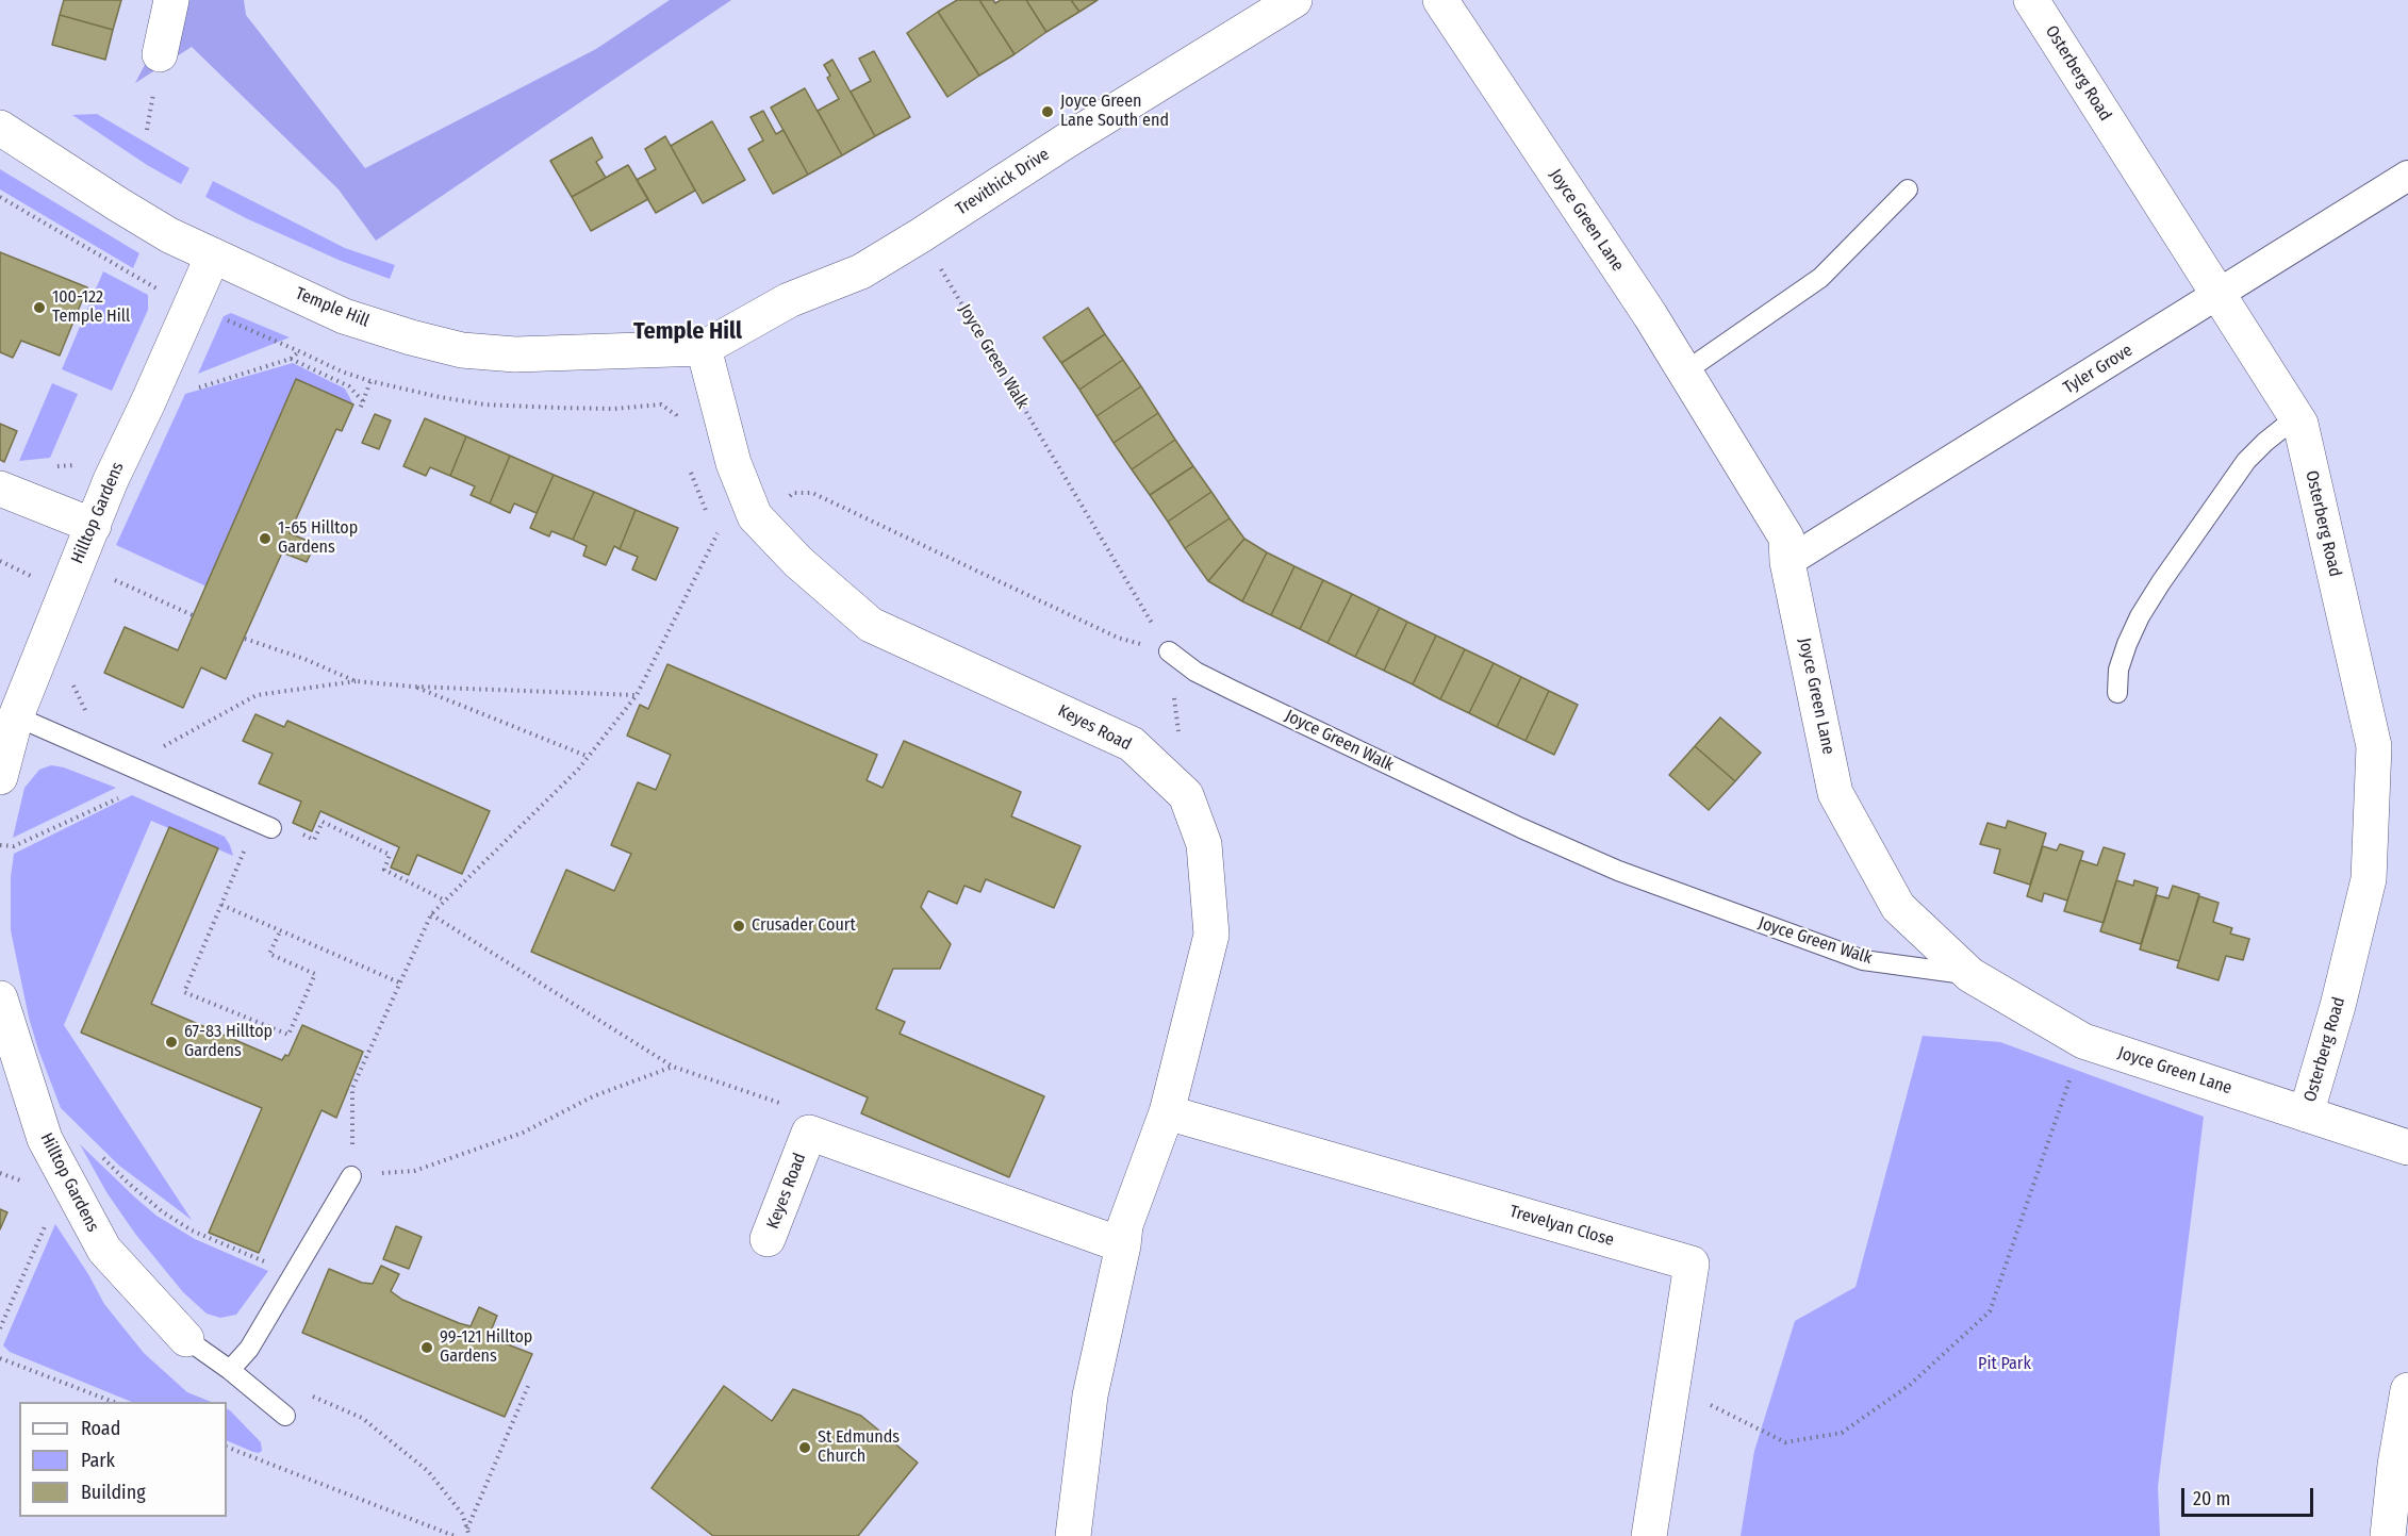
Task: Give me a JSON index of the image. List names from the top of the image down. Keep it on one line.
{"streets":{"street":["Osterberg Road","Trevithick Drive","Joyce Green Lane","Temple Hill","Tyler Grove","Hilltop Gardens","Keyes Road","Trevelyan Close"],"lane":["Joyce Green Walk"]},"crossings":[["Osterberg Road","Joyce Green Lane"],["Osterberg Road","Tyler Grove"],["Trevithick Drive","Temple Hill"],["Trevithick Drive","Joyce Green Walk"],["Trevithick Drive","Keyes Road"],["Joyce Green Lane","Joyce Green Walk"],["Joyce Green Lane","Tyler Grove"],["Temple Hill","Hilltop Gardens"],["Temple Hill","Keyes Road"],["Keyes Road","Trevelyan Close"]],"districts":["Temple Hill"],"parks":["Pit Park"],"places":["Joyce Green Lane South end","100-122 Temple Hill","1-65 Hilltop Gardens","Crusader Court","67-83 Hilltop Gardens","99-121 Hilltop Gardens","St Edmunds Church"],"legend":["Road","Park","Building"],"scale_bar":"20 m"}
